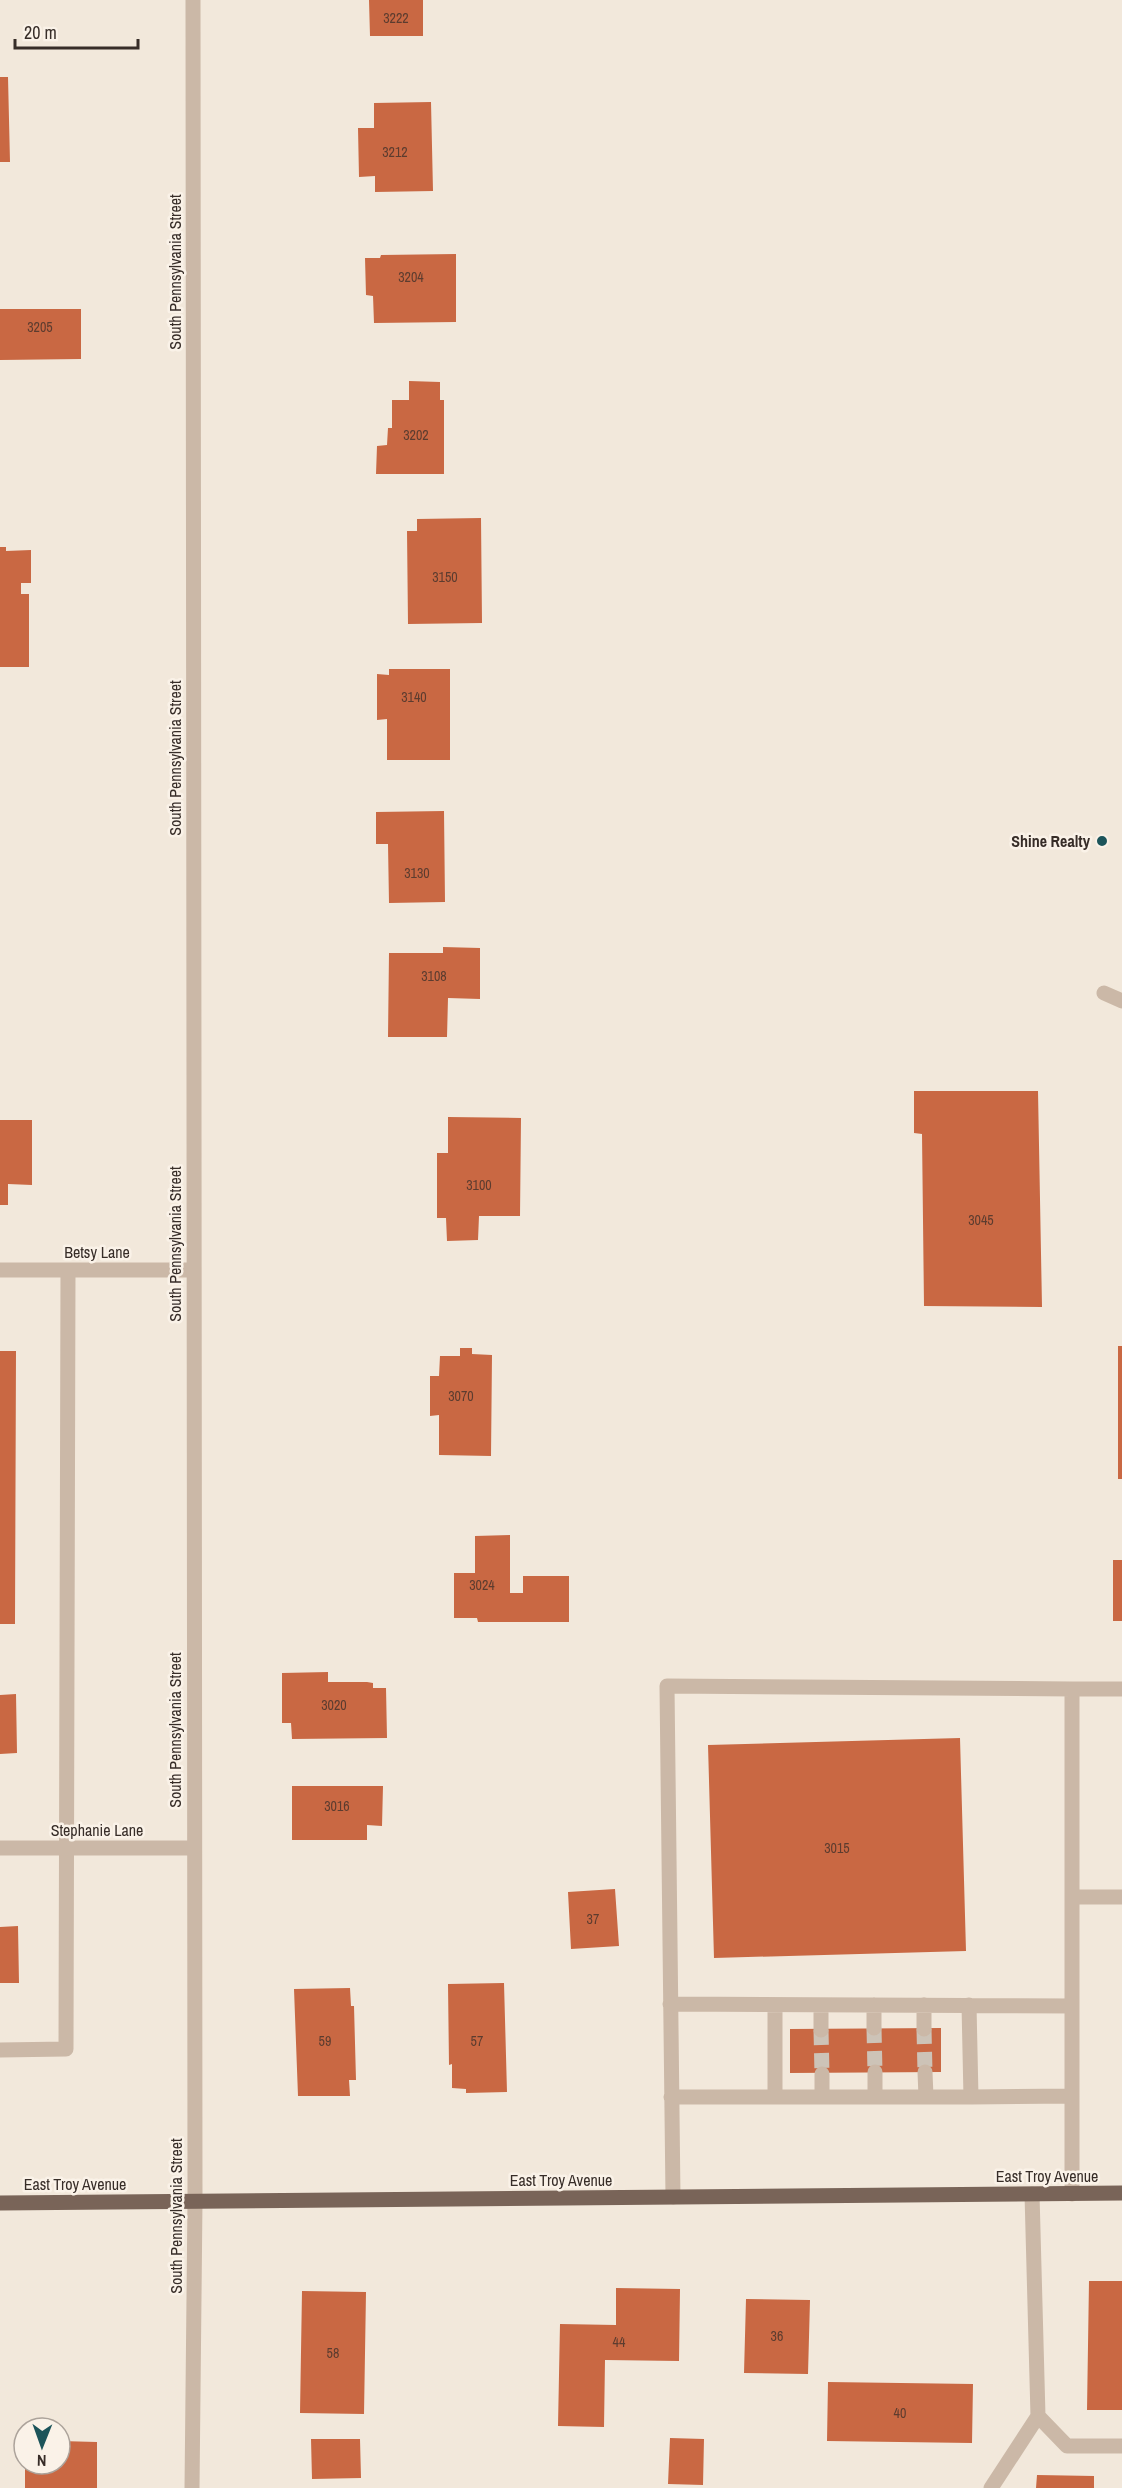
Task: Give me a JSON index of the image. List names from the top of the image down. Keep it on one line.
{"streets":{"main road":["East Troy Avenue"],"street":["South Pennsylvania Street","Betsy Lane","Stephanie Lane"]},"crossings":[["South Pennsylvania Street","Betsy Lane"],["South Pennsylvania Street","Stephanie Lane"],["South Pennsylvania Street","East Troy Avenue"]],"places":["Shine Realty"],"house_numbers":["3222","3212","3204","3205","3202","3150","3140","3130","3108","3100","3045","3070","3024","3020","3016","3015","37","59","57","36","44","58","40"],"scale_bar":"20 m","north":"bottom"}
